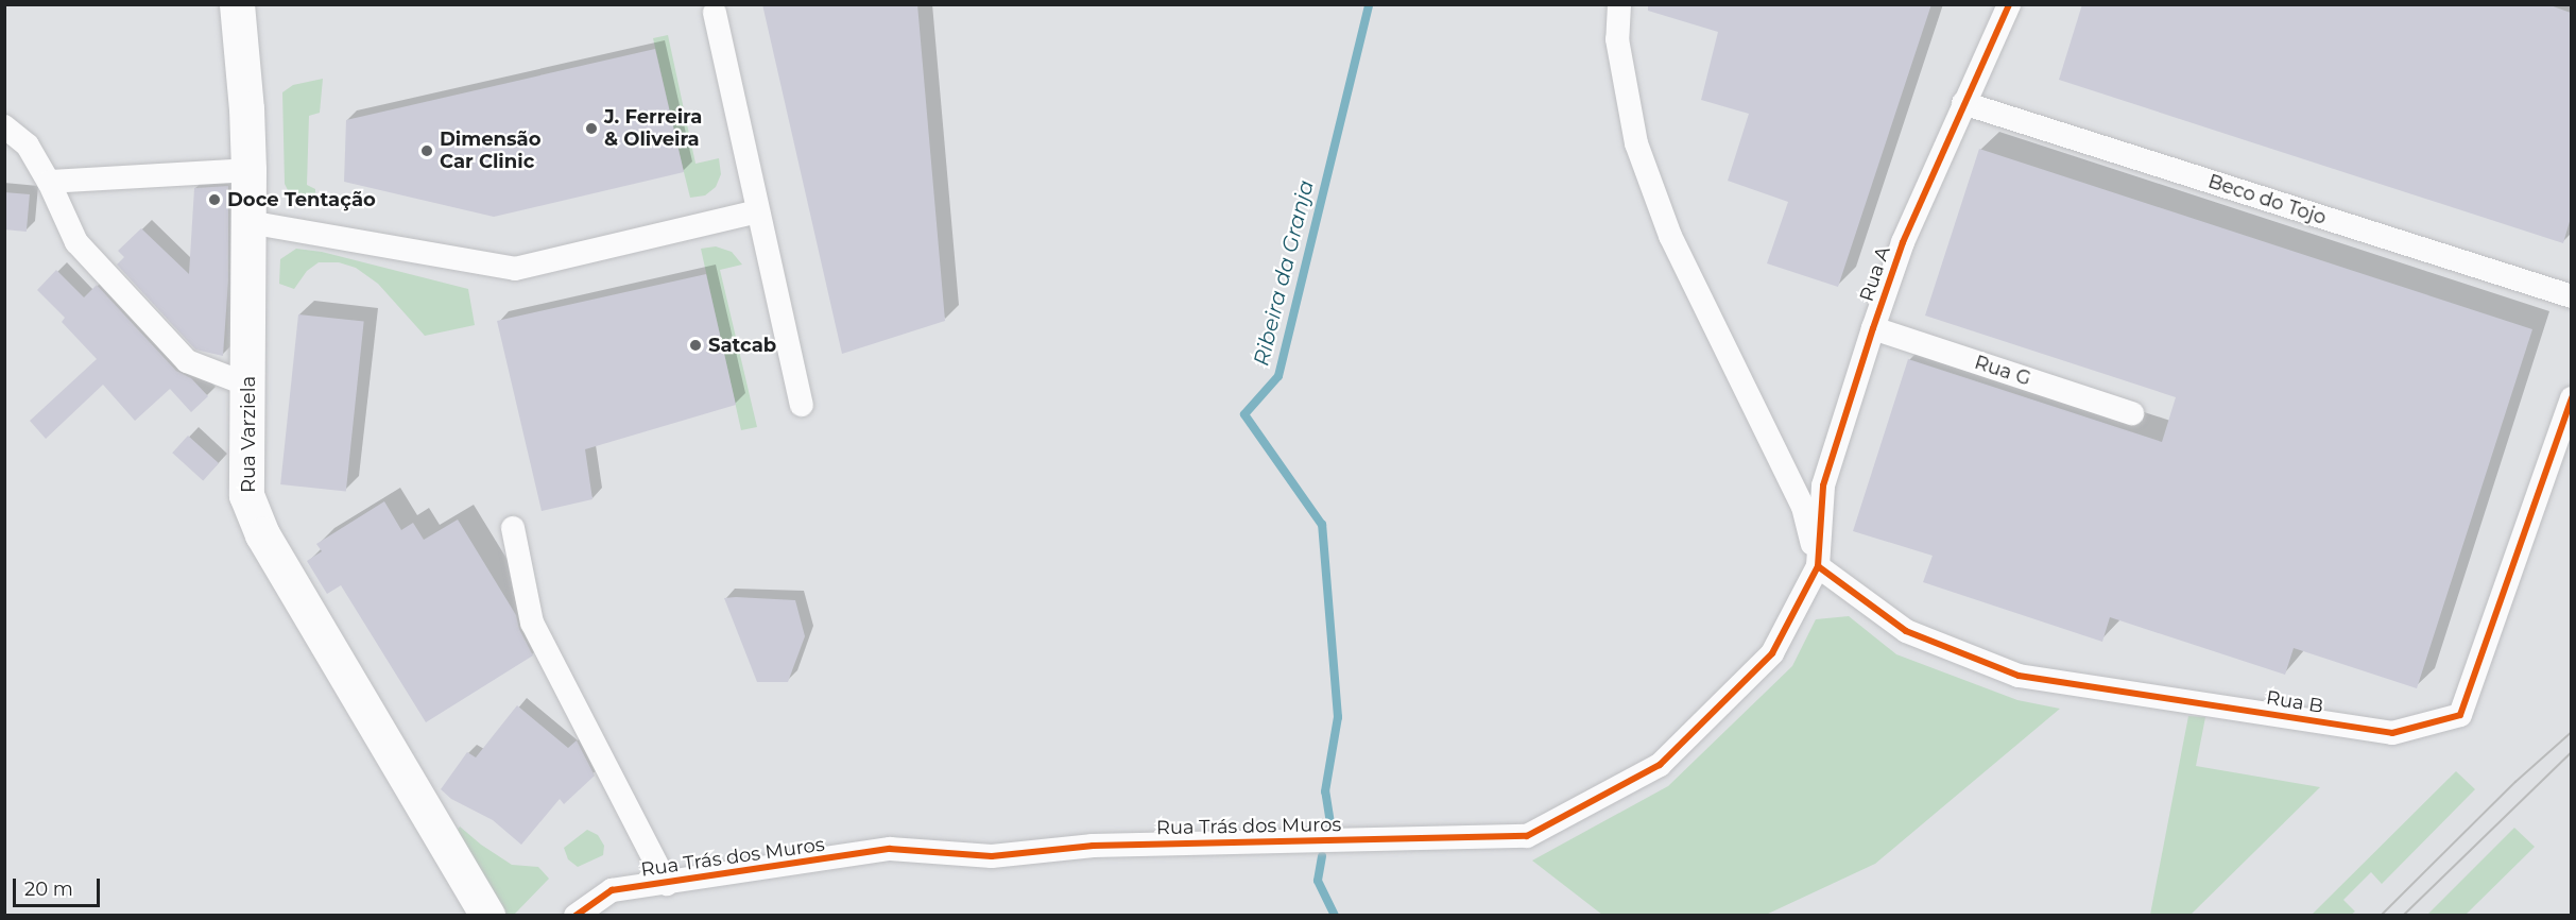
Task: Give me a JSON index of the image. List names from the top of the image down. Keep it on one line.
{"streets":{"street":["Beco do Tojo","Rua A","Rua G","Rua Varziela","Rua B","Rua Trás dos Muros"]},"crossings":[["Beco do Tojo","Rua A"],["Rua A","Rua G"],["Rua A","Rua B"],["Rua A","Rua Trás dos Muros"],["Rua B","Rua Trás dos Muros"]],"water":["Ribeira da Granja"],"places":["J. Ferreira & Oliveira","Dimensão Car Clinic","Doce Tentação","Satcab"],"scale_bar":"20 m"}
